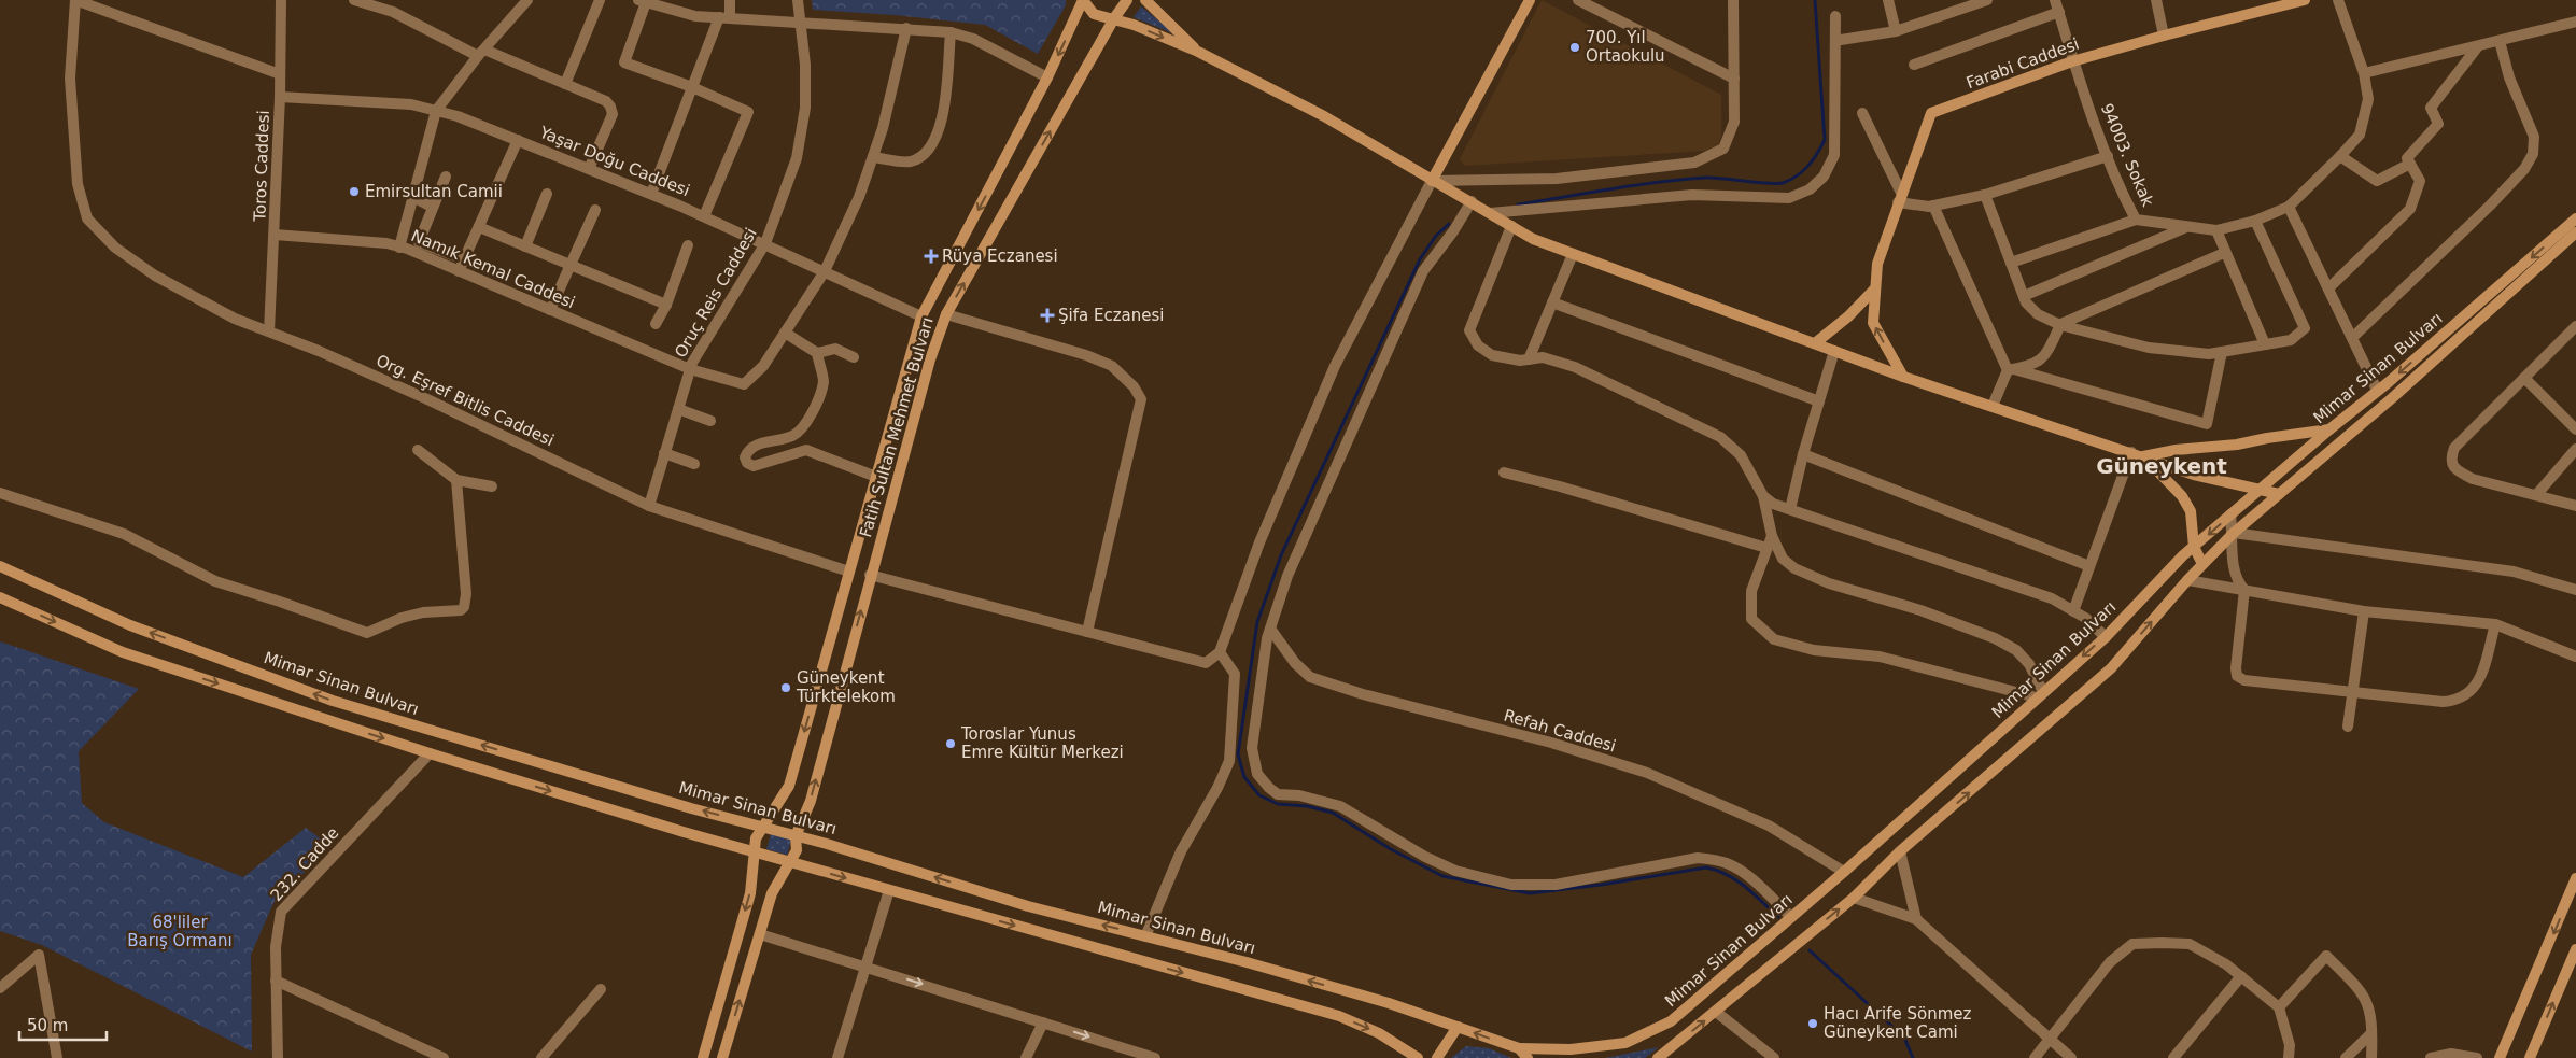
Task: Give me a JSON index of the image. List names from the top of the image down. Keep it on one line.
{"streets":{"main road":["Farabi Caddesi","Mimar Sinan Bulvarı","Fatih Sultan Mehmet Bulvarı"],"street":["94003. Sokak","Yaşar Doğu Caddesi","Toros Caddesi","Namık Kemal Caddesi","Oruç Reis Caddesi","Org. Eşref Bitlis Caddesi","Refah Caddesi","232. Cadde"]},"crossings":[["Farabi Caddesi","94003. Sokak"],["Yaşar Doğu Caddesi","Toros Caddesi"],["Yaşar Doğu Caddesi","Oruç Reis Caddesi"],["Yaşar Doğu Caddesi","Fatih Sultan Mehmet Bulvarı"],["Toros Caddesi","Namık Kemal Caddesi"],["Toros Caddesi","Org. Eşref Bitlis Caddesi"],["Namık Kemal Caddesi","Oruç Reis Caddesi"],["Oruç Reis Caddesi","Org. Eşref Bitlis Caddesi"],["Mimar Sinan Bulvarı","Fatih Sultan Mehmet Bulvarı"],["Mimar Sinan Bulvarı","Refah Caddesi"],["Org. Eşref Bitlis Caddesi","Fatih Sultan Mehmet Bulvarı"]],"districts":["Güneykent"],"parks":["68'liler Barış Ormanı"],"places":{"other":["700. Yıl Ortaokulu","Emirsultan Camii","Güneykent Türktelekom","Toroslar Yunus Emre Kültür Merkezi","Hacı Arife Sönmez Güneykent Cami"],"health":["Rüya Eczanesi","Şifa Eczanesi"]},"scale_bar":"50 m"}
